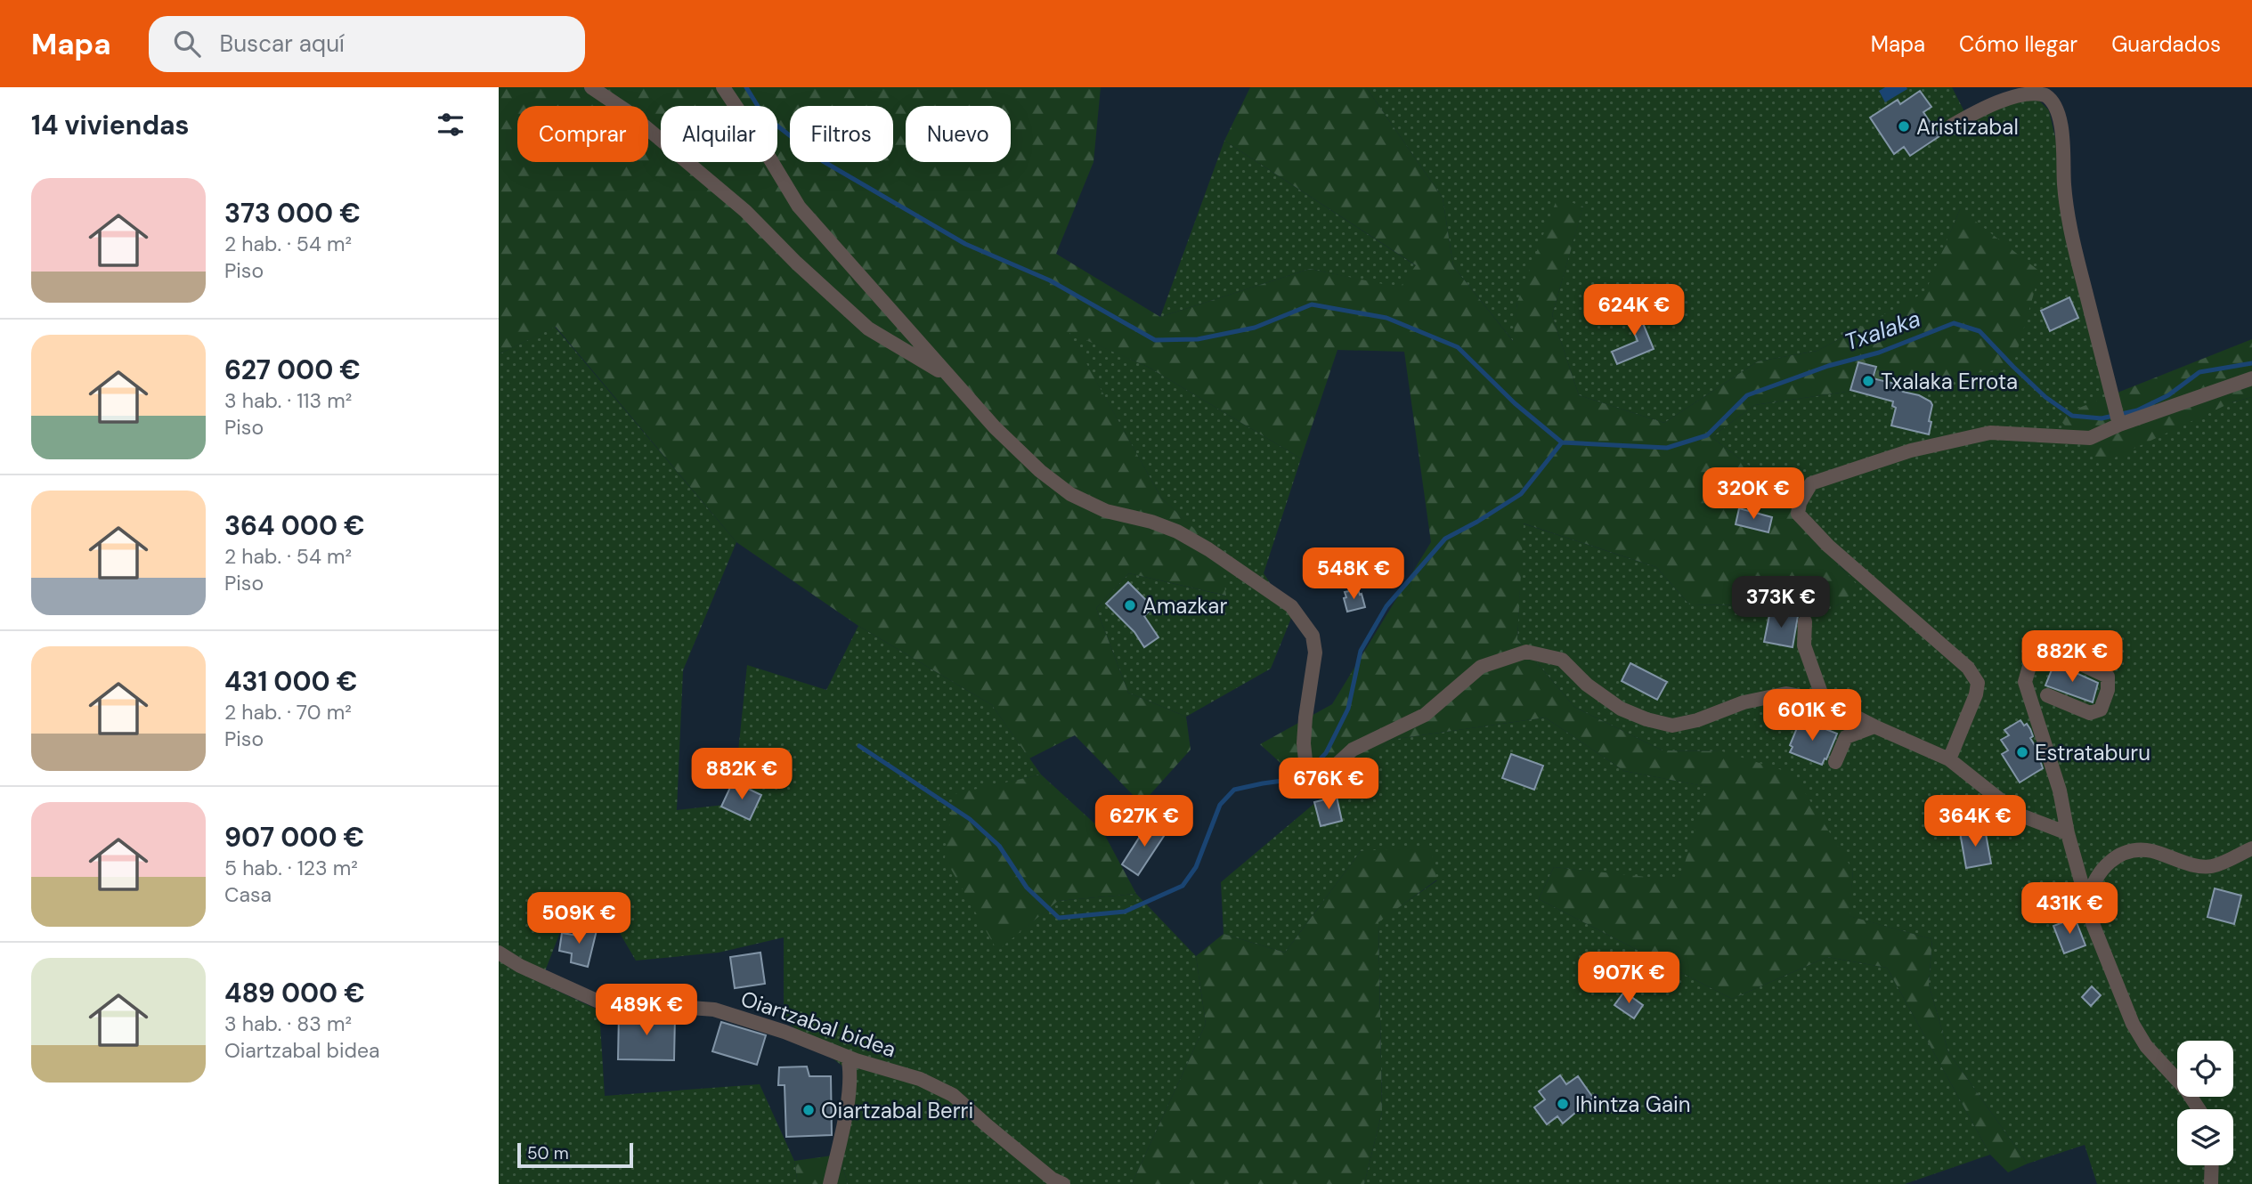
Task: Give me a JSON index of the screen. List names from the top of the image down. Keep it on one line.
{"streets":{"street":["Oiartzabal bidea"]},"water":["Txalaka"],"places":["Aristizabal","Txalaka Errota","Amazkar","Estrataburu","Ihintza Gain","Oiartzabal Berri"],"scale_bar":"50 m","page":{"header":"Mapa","search":"Buscar aquí","nav":["Mapa","Cómo llegar","Guardados"],"heading":"14 viviendas","chip":["Comprar","Alquilar","Filtros","Nuevo"],"list":[{"name":"373 000 €","note":"2 hab. · 54 m² · Piso"},{"name":"627 000 €","note":"3 hab. · 113 m² · Piso"},{"name":"364 000 €","note":"2 hab. · 54 m² · Piso"},{"name":"431 000 €","note":"2 hab. · 70 m² · Piso"},{"name":"907 000 €","note":"5 hab. · 123 m² · Casa"},{"name":"489 000 €","note":"3 hab. · 83 m² · Oiartzabal bidea"}],"price":["624K €","320K €","548K €","373K €","882K €","601K €","882K €","676K €","627K €","364K €","431K €","509K €","907K €","489K €"],"scale":"50 m"}}
